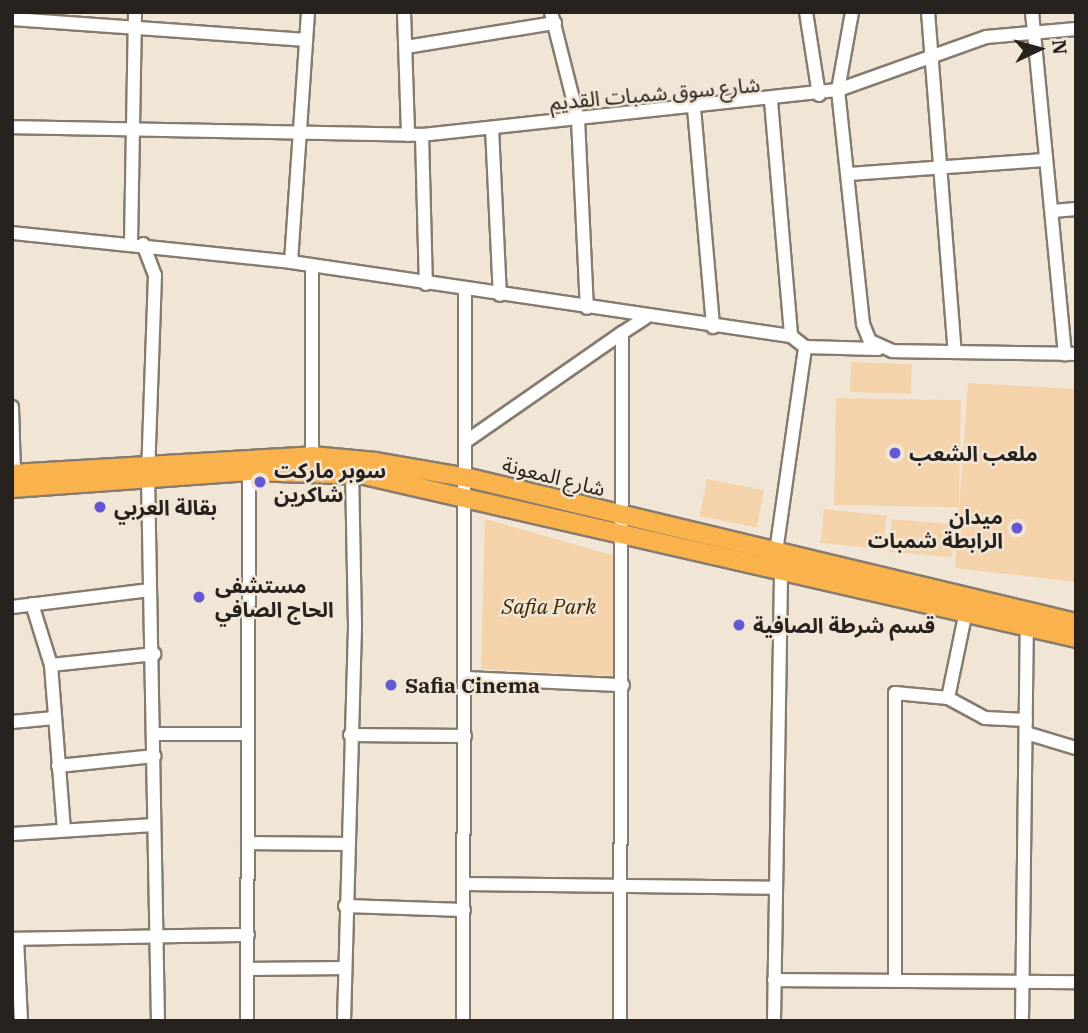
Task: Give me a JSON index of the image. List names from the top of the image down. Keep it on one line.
{"streets":{"highway":["شارع المعونة"],"street":["شارع سوق شمبات القديم"]},"parks":["Safia Park"],"places":["ملعب الشعب","سوبر ماركت شاكرين","بقالة العربي","ميدان الرابطة شمبات","مستشفى الحاج الصافي","قسم شرطة الصافية","Safia Cinema"],"north":"right"}
